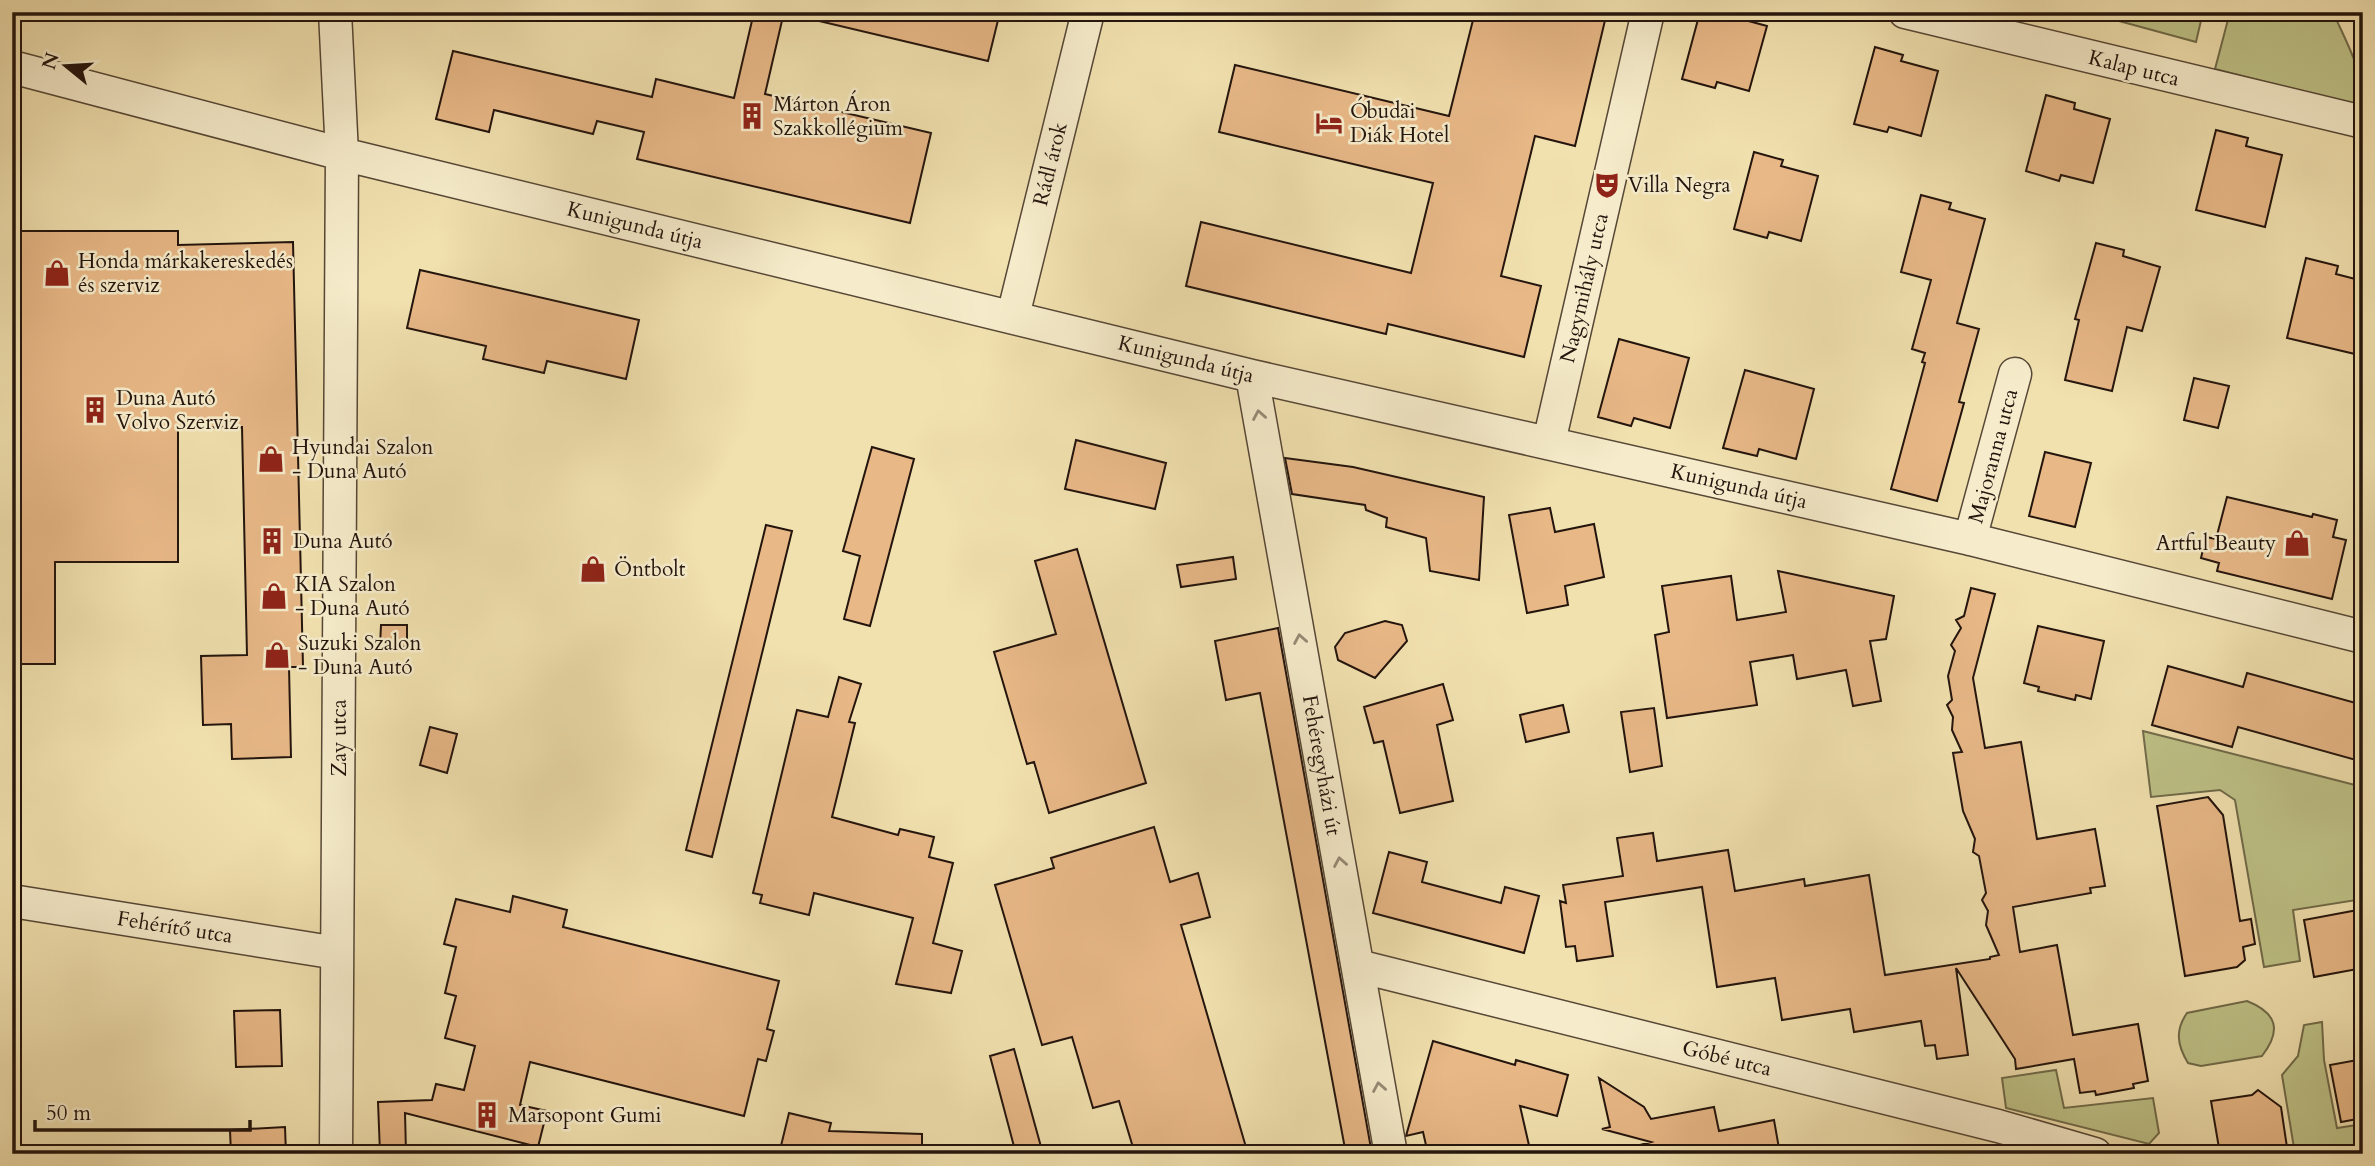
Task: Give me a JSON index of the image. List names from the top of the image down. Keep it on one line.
{"streets":{"street":["Kalap utca","Rádl árok","Kunigunda útja","Nagymihály utca","Majoranna utca","Zay utca","Fehéregyházi út","Fehérítő utca","Góbé utca"]},"crossings":[["Rádl árok","Kunigunda útja"],["Kunigunda útja","Nagymihály utca"],["Kunigunda útja","Majoranna utca"],["Kunigunda útja","Zay utca"],["Kunigunda útja","Fehéregyházi út"],["Zay utca","Fehérítő utca"],["Fehéregyházi út","Góbé utca"]],"one_way":["Fehéregyházi út"],"places":{"building":["Márton Áron Szakkollégium","Duna Autó Volvo Szerviz","Duna Autó","Marsopont Gumi"],"hotel":["Óbudai Diák Hotel"],"theatre":["Villa Negra"],"shop":["Honda márkakereskedés és szerviz","Hyundai Szalon - Duna Autó","Artful Beauty","Öntbolt","KIA Szalon - Duna Autó","Suzuki Szalon - Duna Autó"]},"scale_bar":"50 m","north":"left"}
